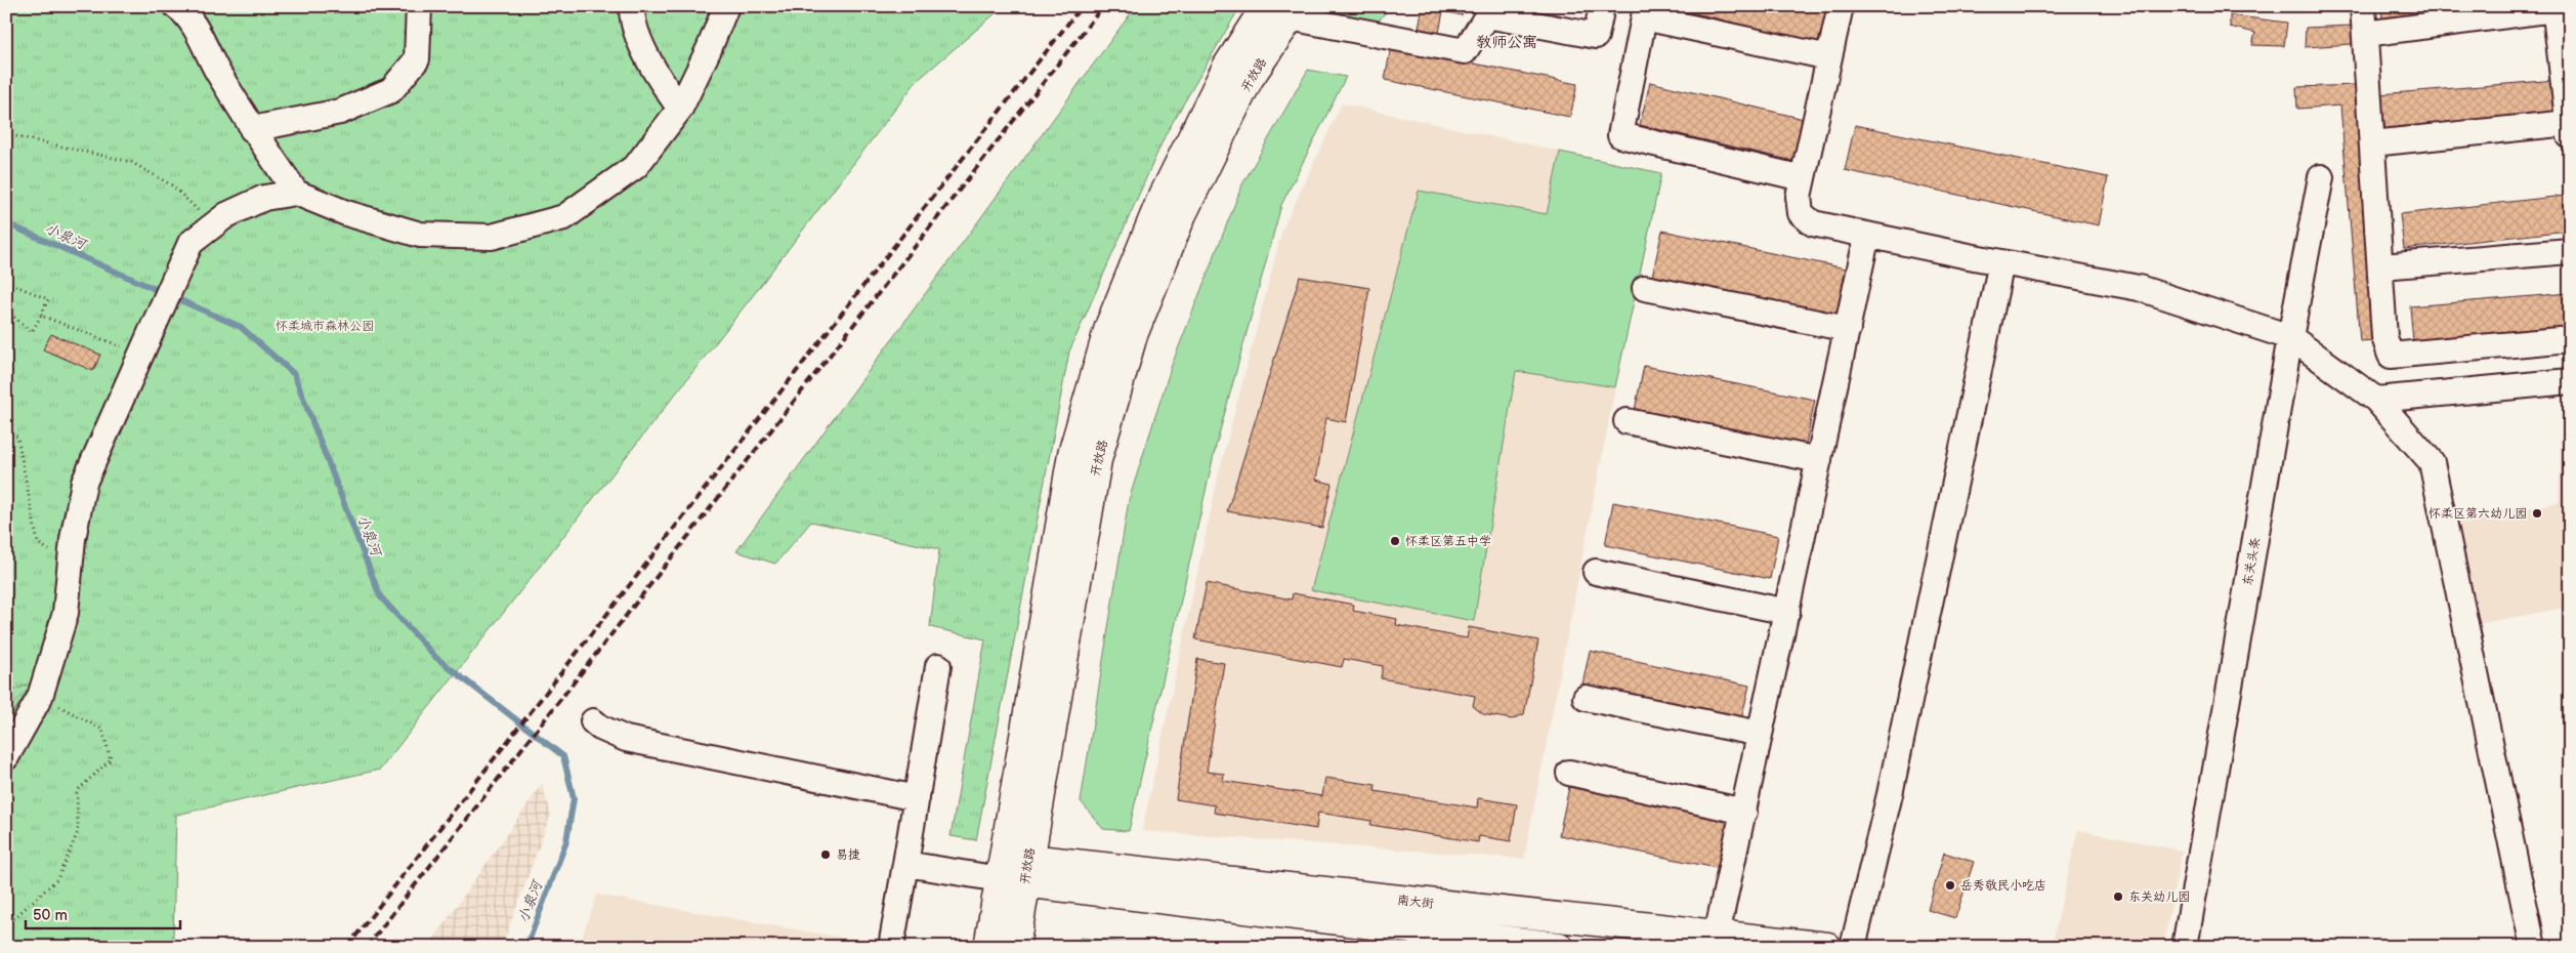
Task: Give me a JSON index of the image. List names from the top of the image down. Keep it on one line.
{"streets":{"main road":["开放路","南大街"],"street":["东关头条"]},"crossings":[["开放路","南大街"]],"districts":["教师公寓"],"water":["小泉河"],"parks":["怀柔城市森林公园"],"places":["怀柔区第六幼儿园","怀柔区第五中学","易捷","岳秀敬民小吃店","东关幼儿园"],"scale_bar":"50 m"}
